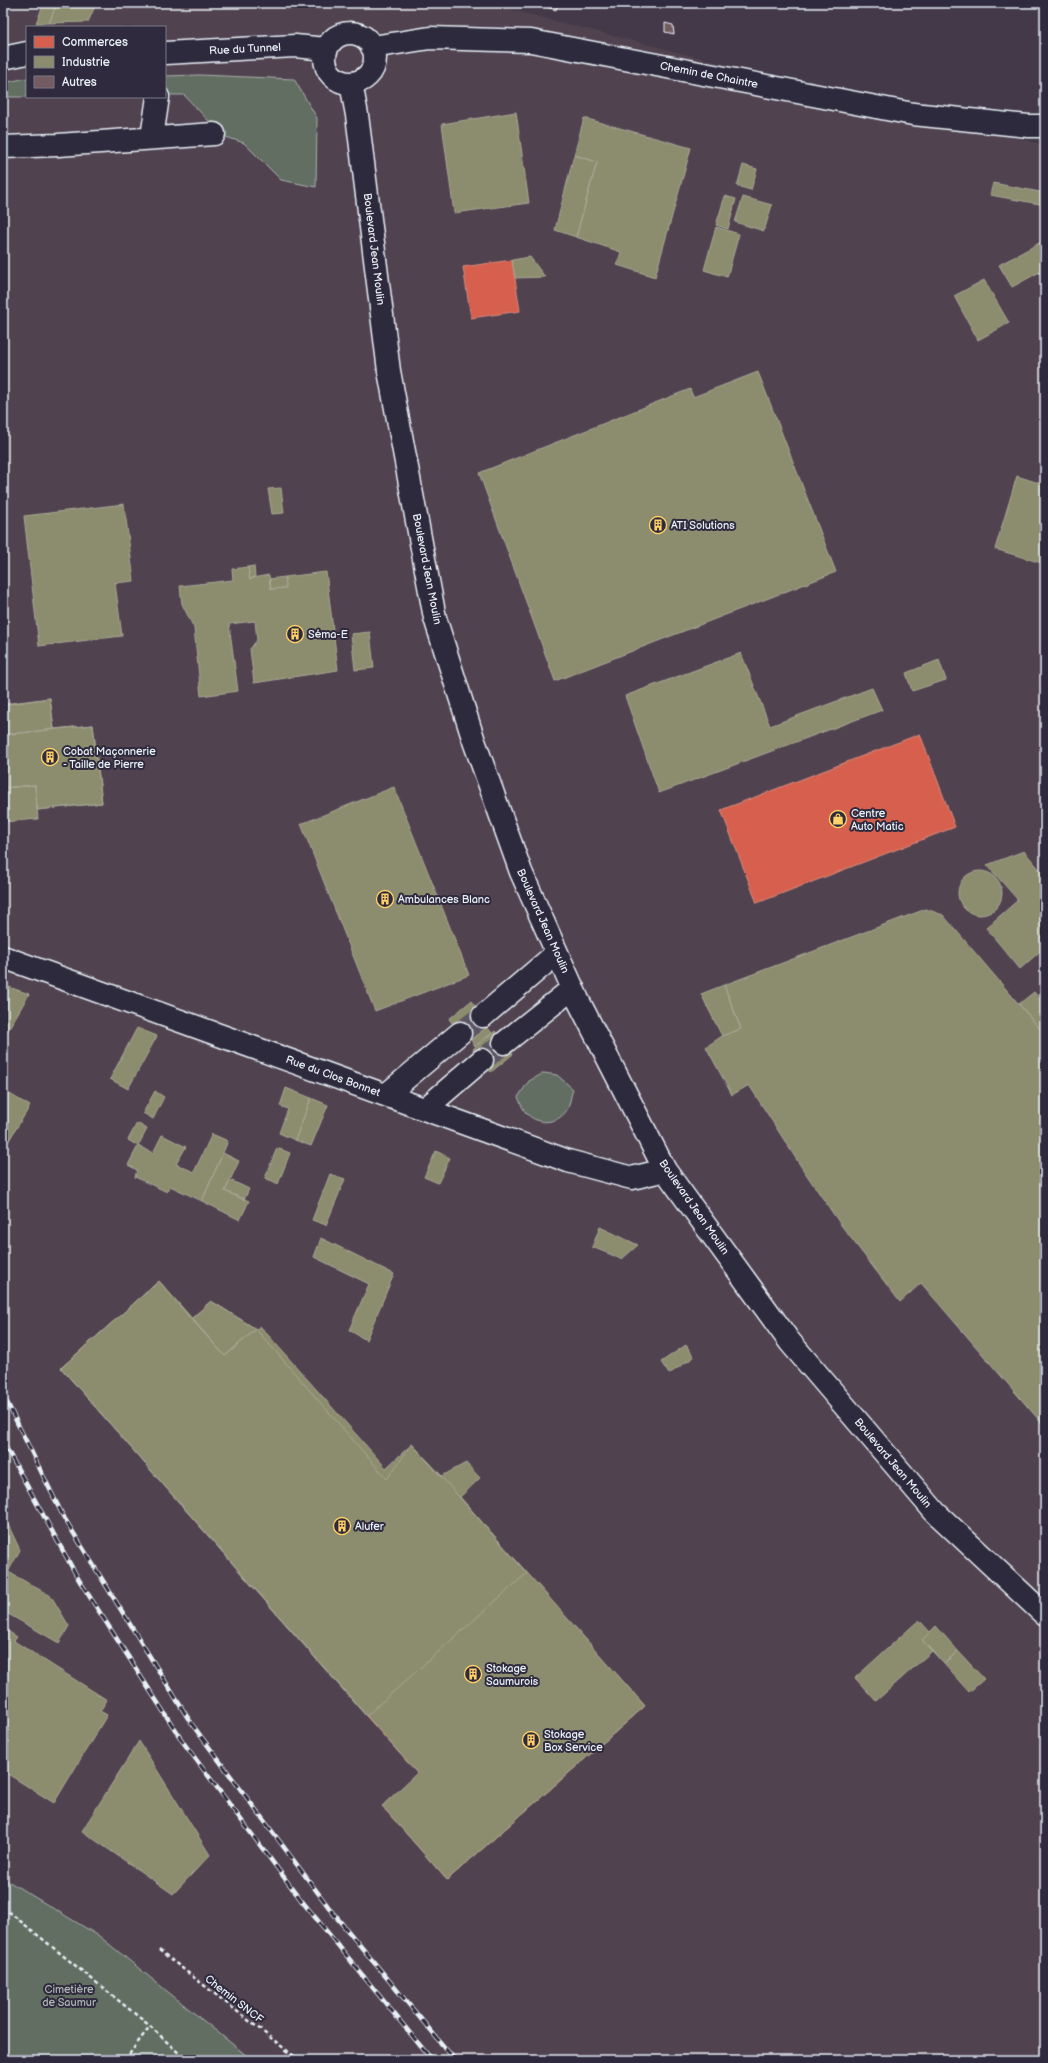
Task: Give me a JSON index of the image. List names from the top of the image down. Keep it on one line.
{"streets":{"street":["Rue du Tunnel","Chemin de Chaintre","Boulevard Jean Moulin","Rue du Clos Bonnet"],"path":["Chemin SNCF"]},"crossings":[["Rue du Tunnel","Chemin de Chaintre"],["Rue du Tunnel","Boulevard Jean Moulin"],["Chemin de Chaintre","Boulevard Jean Moulin"],["Boulevard Jean Moulin","Rue du Clos Bonnet"]],"parks":["Cimetière de Saumur"],"places":{"building":["ATI Solutions","Séma-E","Cobat Maçonnerie - Taille de Pierre","Ambulances Blanc","Alufer","Stokage Saumurois","Stokage Box Service"],"shop":["Centre Auto Matic"]},"legend":["Commerces","Industrie","Autres"]}
